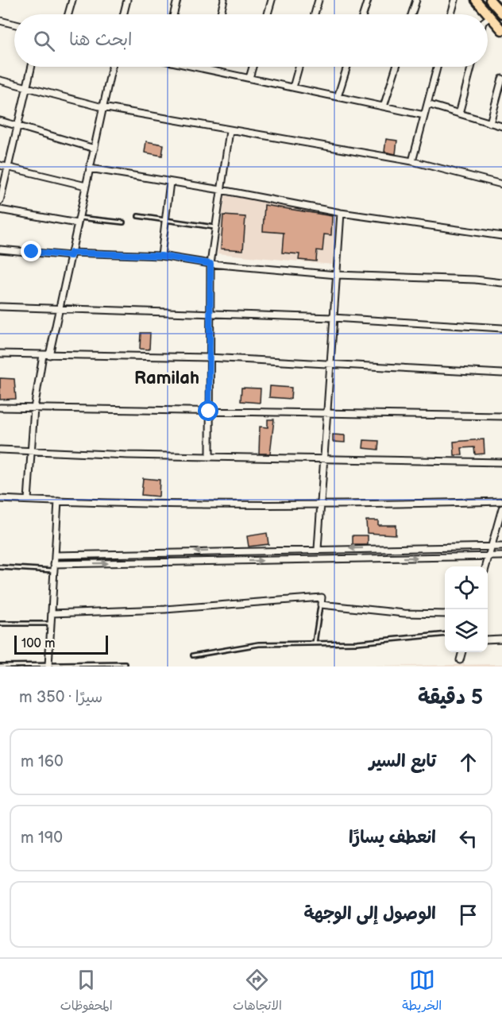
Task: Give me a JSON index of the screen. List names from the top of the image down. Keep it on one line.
{"districts":["Ramilah"],"scale_bar":"100 m","page":{"search":"ابحث هنا","scale":"100 m","heading":["5 دقيقة","سيرًا · 350 m"],"list":[["تابع السير","160 m"],["انعطف يسارًا","190 m"],"الوصول إلى الوجهة"],"nav":["الخريطة","الاتجاهات","المحفوظات"]}}
